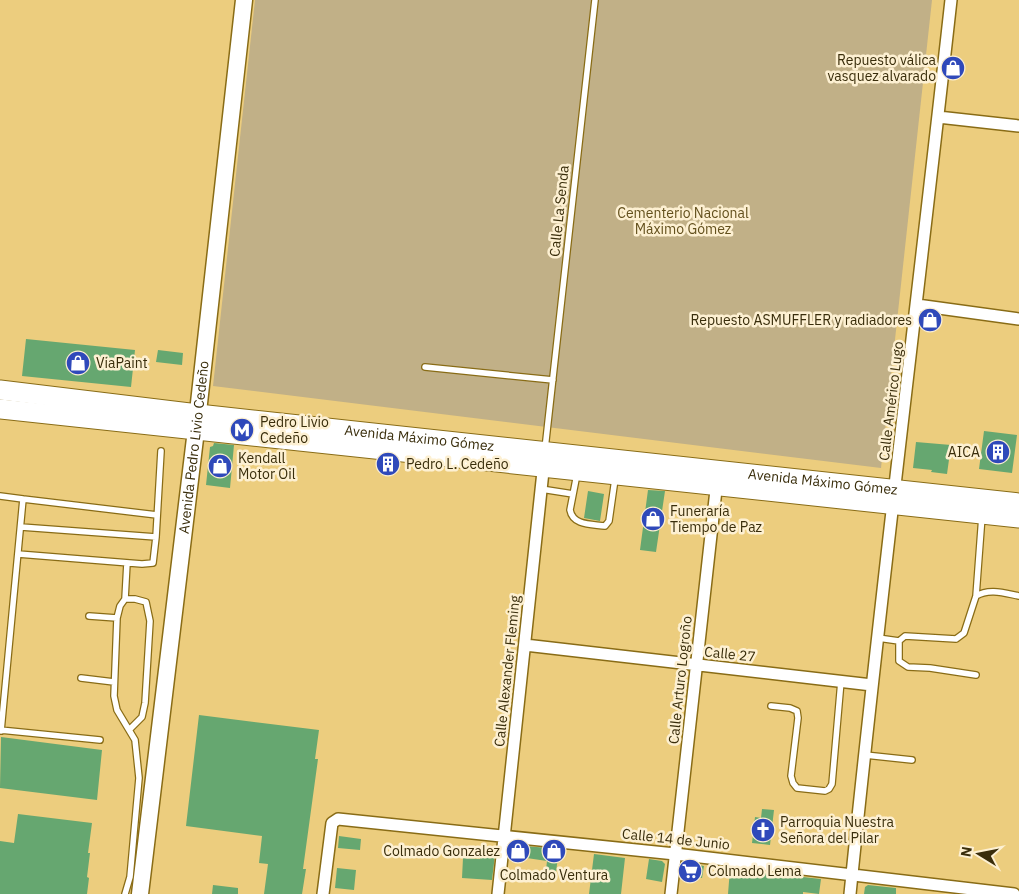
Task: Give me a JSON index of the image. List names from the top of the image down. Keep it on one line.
{"streets":{"main road":["Avenida Máximo Gómez","Avenida Pedro Livio Cedeño"],"street":["Calle Américo Lugo","Calle 27","Calle Alexander Fleming","Calle Arturo Logroño","Calle 14 de Junio"],"lane":["Calle La Senda"]},"crossings":[["Calle La Senda","Avenida Máximo Gómez"],["Calle La Senda","Calle Alexander Fleming"],["Calle Américo Lugo","Avenida Máximo Gómez"],["Calle Américo Lugo","Calle 27"],["Calle Américo Lugo","Calle 14 de Junio"],["Avenida Máximo Gómez","Avenida Pedro Livio Cedeño"],["Avenida Máximo Gómez","Calle Alexander Fleming"],["Avenida Máximo Gómez","Calle Arturo Logroño"],["Calle 27","Calle Alexander Fleming"],["Calle 27","Calle Arturo Logroño"],["Calle Alexander Fleming","Calle 14 de Junio"],["Calle Arturo Logroño","Calle 14 de Junio"]],"parks":["Cementerio Nacional Máximo Gómez"],"places":{"shop":["Repuesto válica vasquez alvarado","Repuesto ASMUFFLER y radiadores","ViaPaint","Kendall Motor Oil","Funeraría Tiempo de Paz","Colmado Gonzalez","Colmado Ventura"],"metro station":["Pedro Livio Cedeño"],"building":["AICA","Pedro L. Cedeño"],"church":["Parroquia Nuestra Señora del Pilar"],"supermarket":["Colmado Lema"]},"north":"left"}
